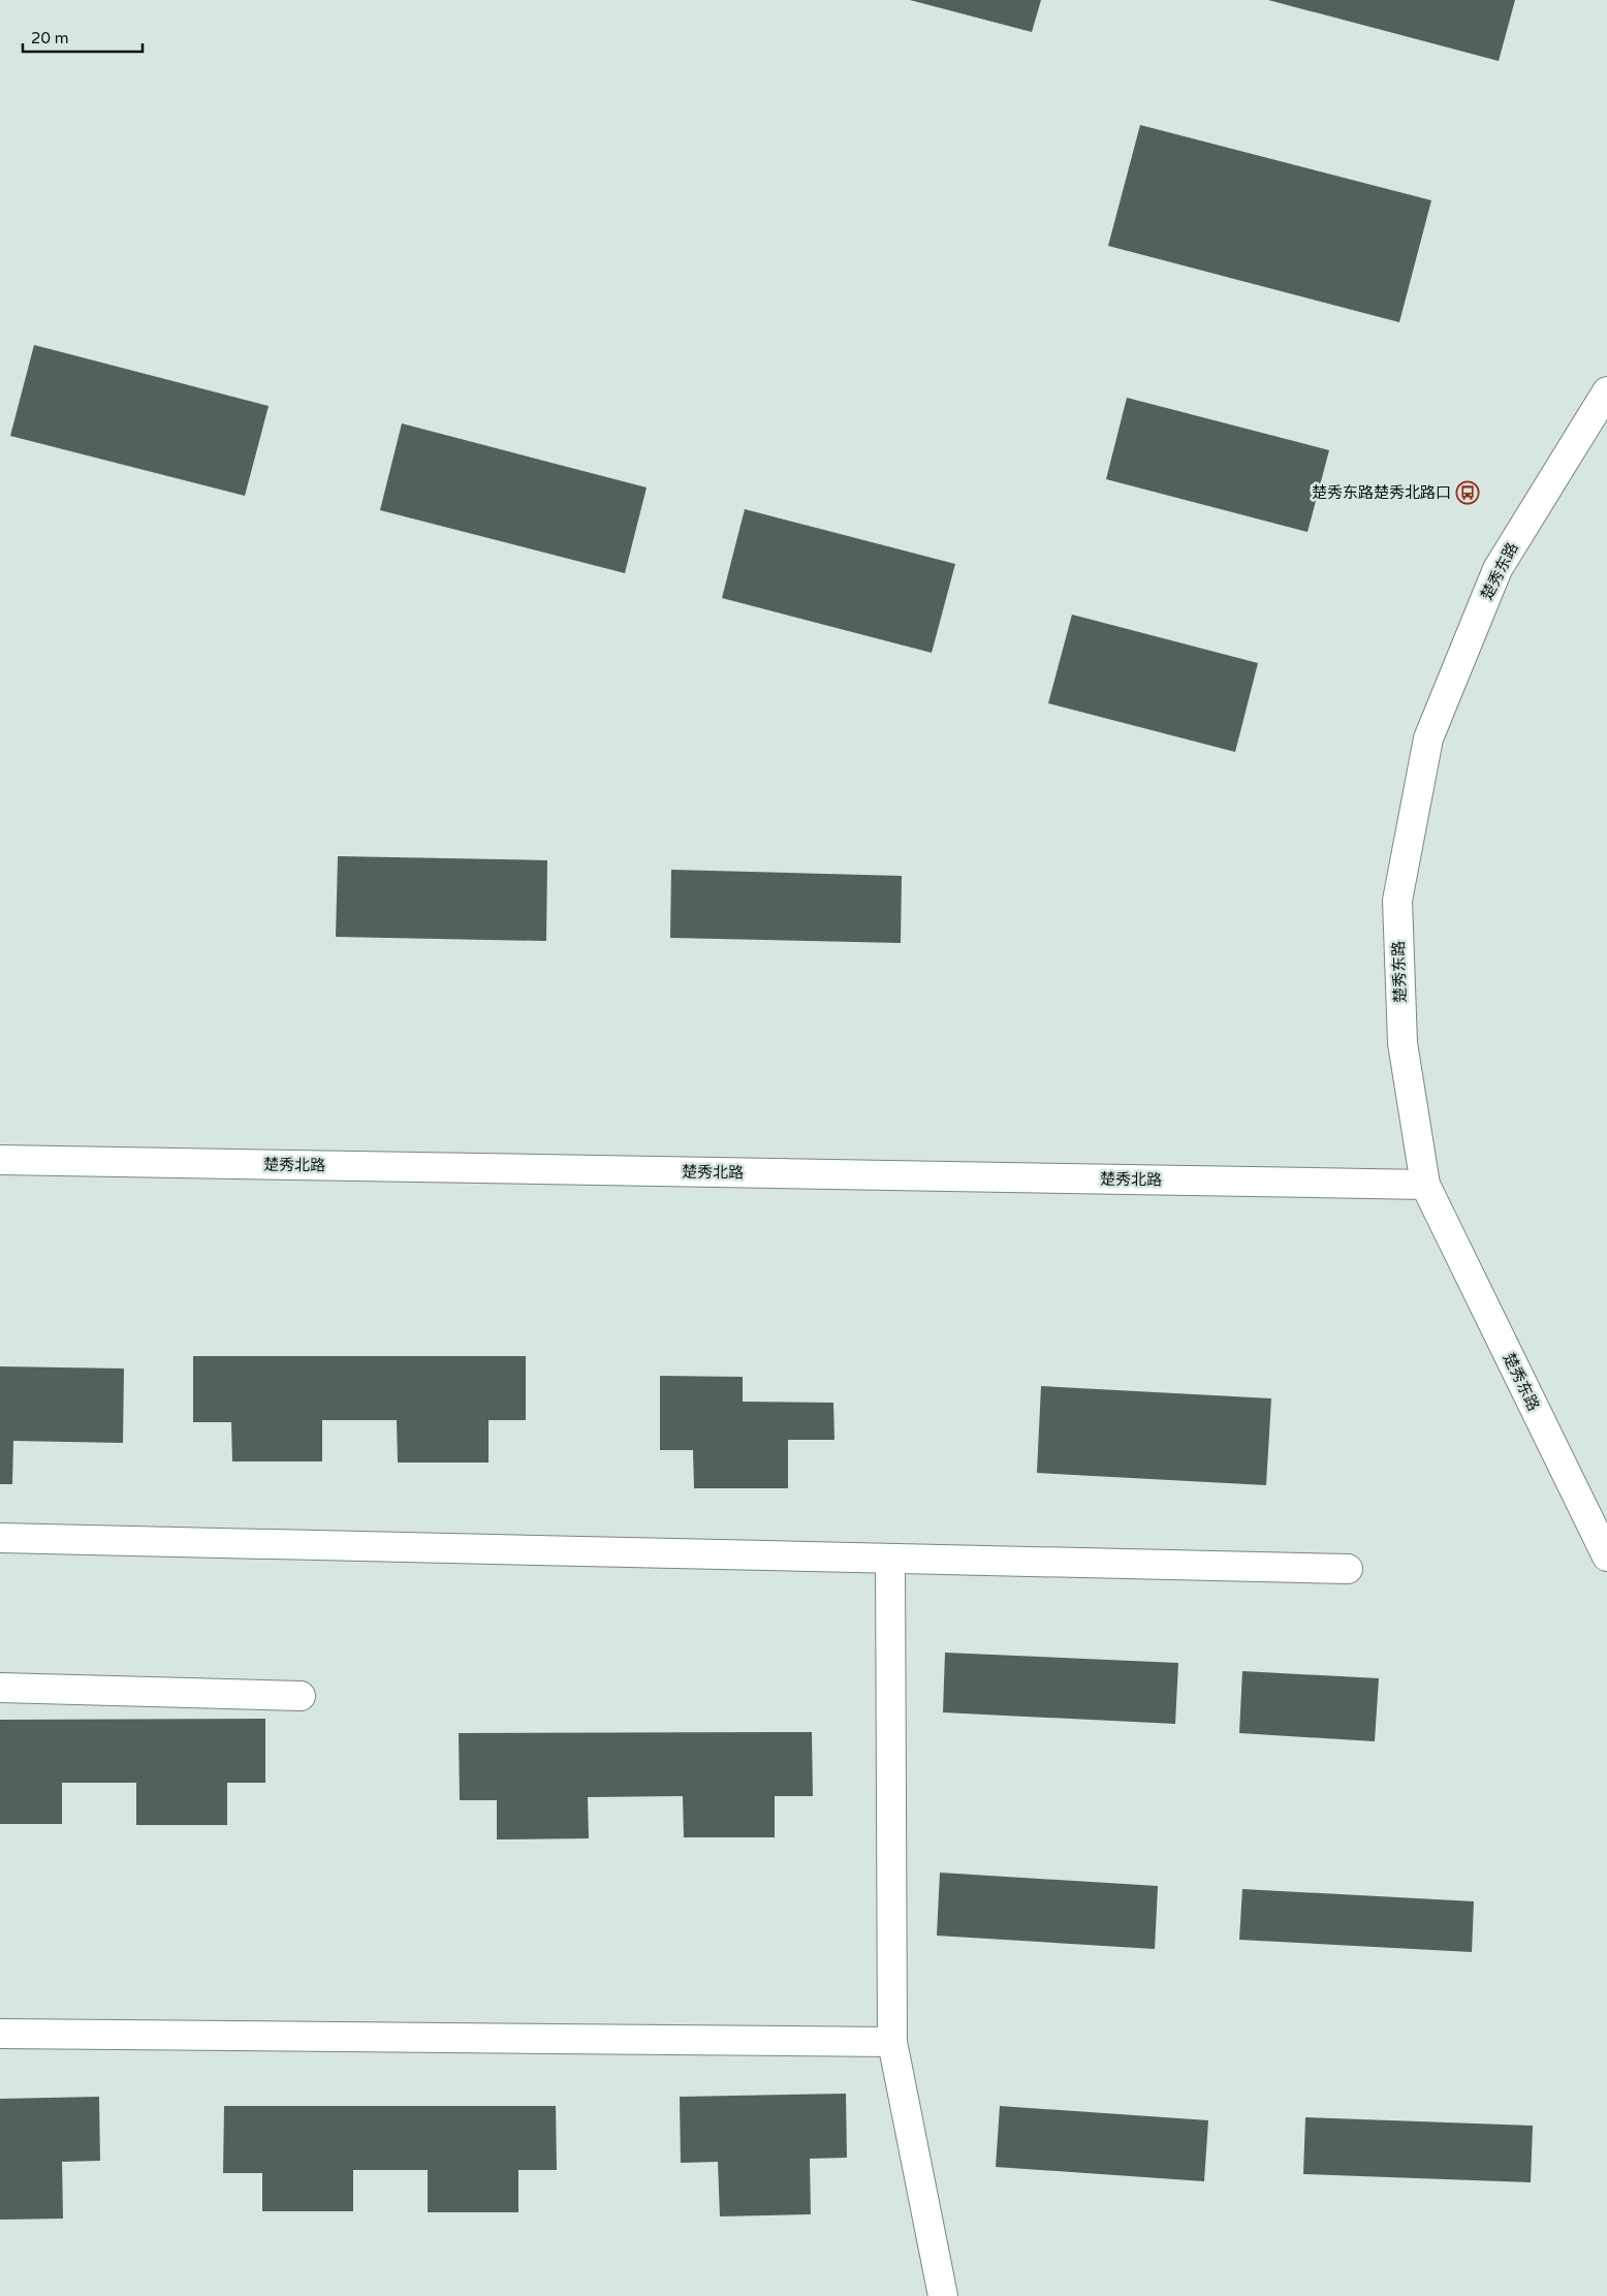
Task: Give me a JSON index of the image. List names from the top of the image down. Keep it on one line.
{"streets":{"street":["楚秀东路","楚秀北路"]},"crossings":[["楚秀东路","楚秀北路"]],"places":{"bus stop":["楚秀东路楚秀北路口"]},"scale_bar":"20 m"}
